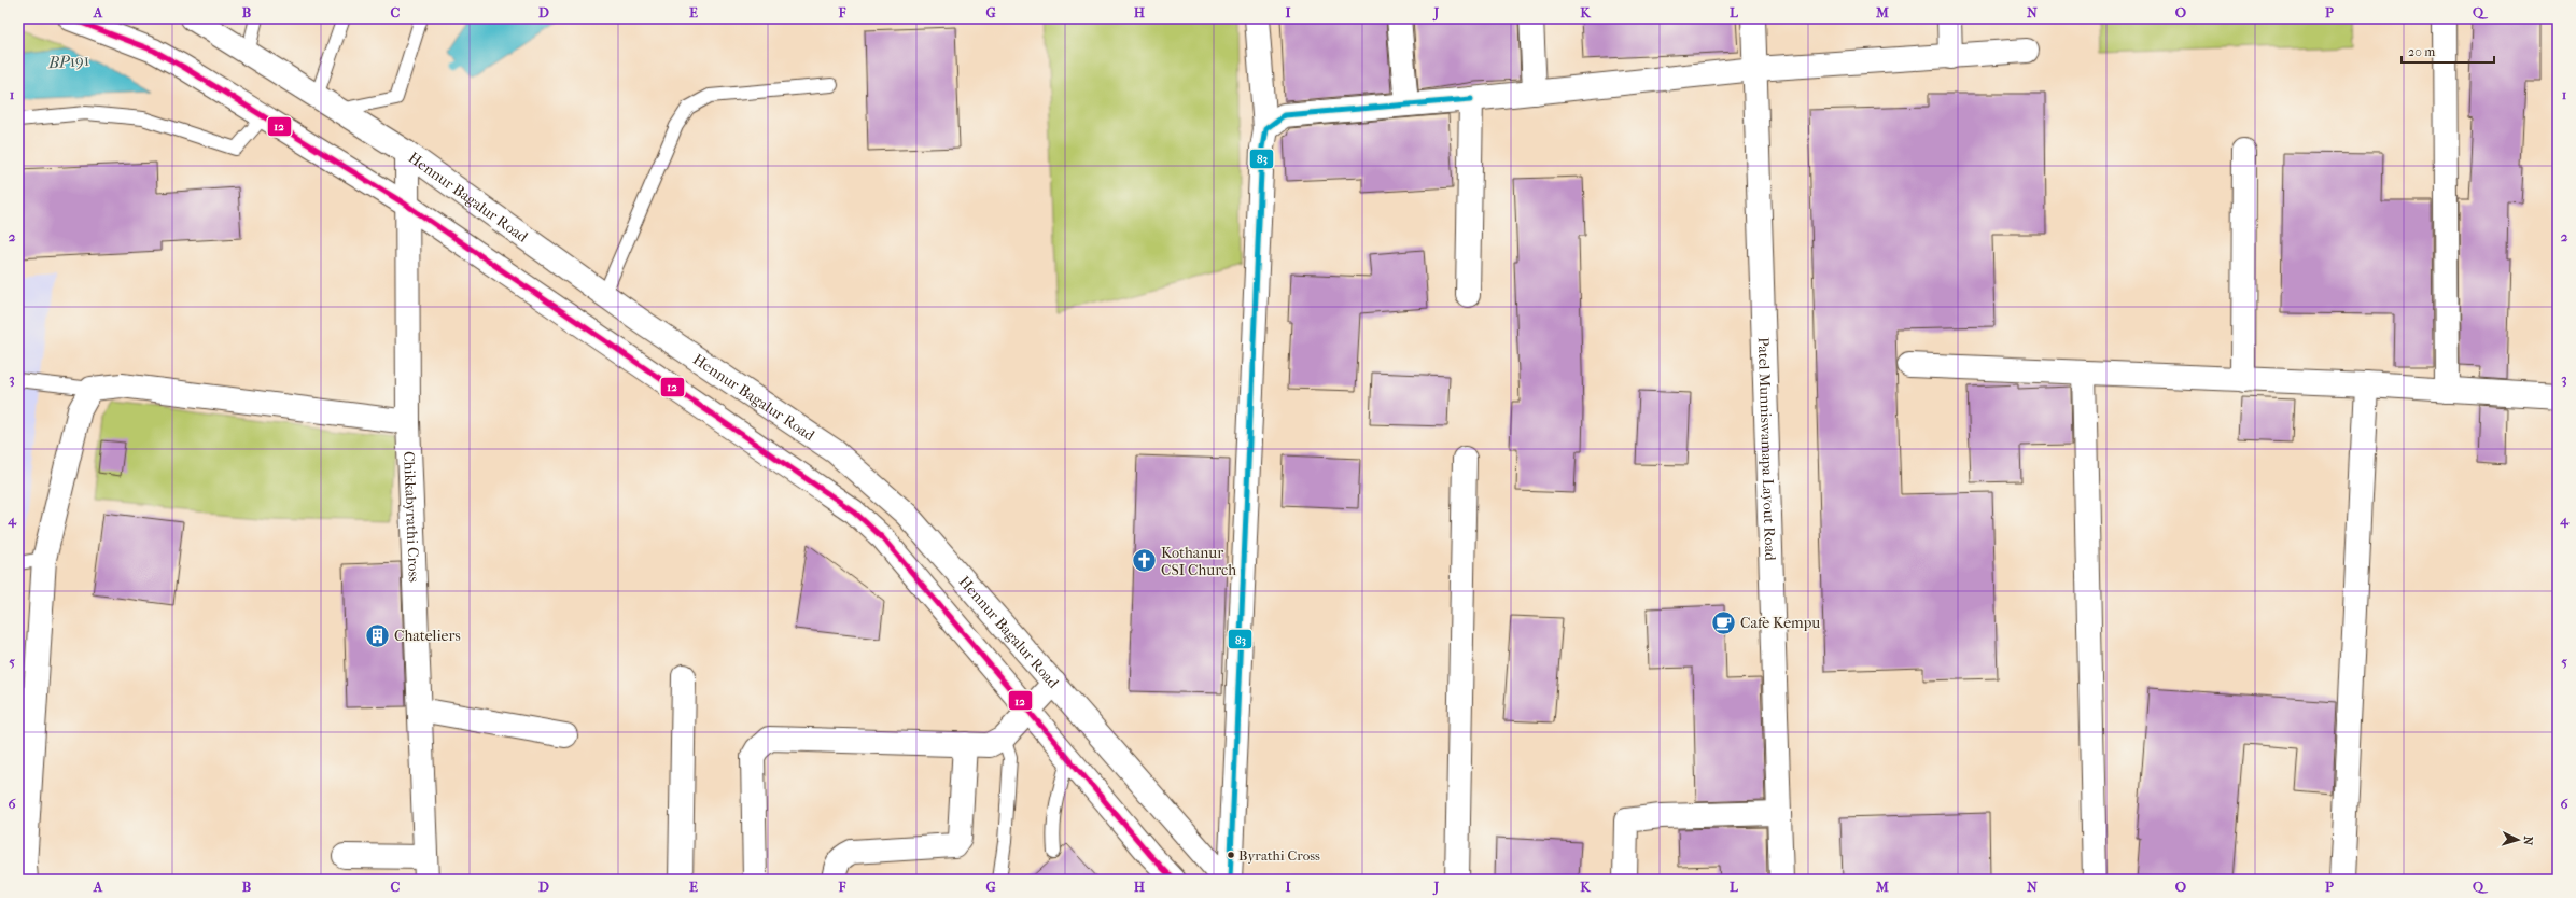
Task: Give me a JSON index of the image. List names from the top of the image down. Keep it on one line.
{"streets":{"street":["Hennur Bagalur Road","Patel Munniswamapa Layout Road","Chikkabyrathi Cross"]},"crossings":[["Hennur Bagalur Road","Chikkabyrathi Cross"]],"water":["BP191"],"places":{"church":["Kothanur CSI Church"],"cafe":["Cafe Kempu"],"building":["Chateliers"],"other":["Byrathi Cross"]},"lines":["transit line 12","transit line 83"],"scale_bar":"20 m","north":"right","grid":{"columns":["A","B","C","D","E","F","G","H","I","J","K","L","M","N","O","P","Q"],"rows":["1","2","3","4","5","6"]}}
